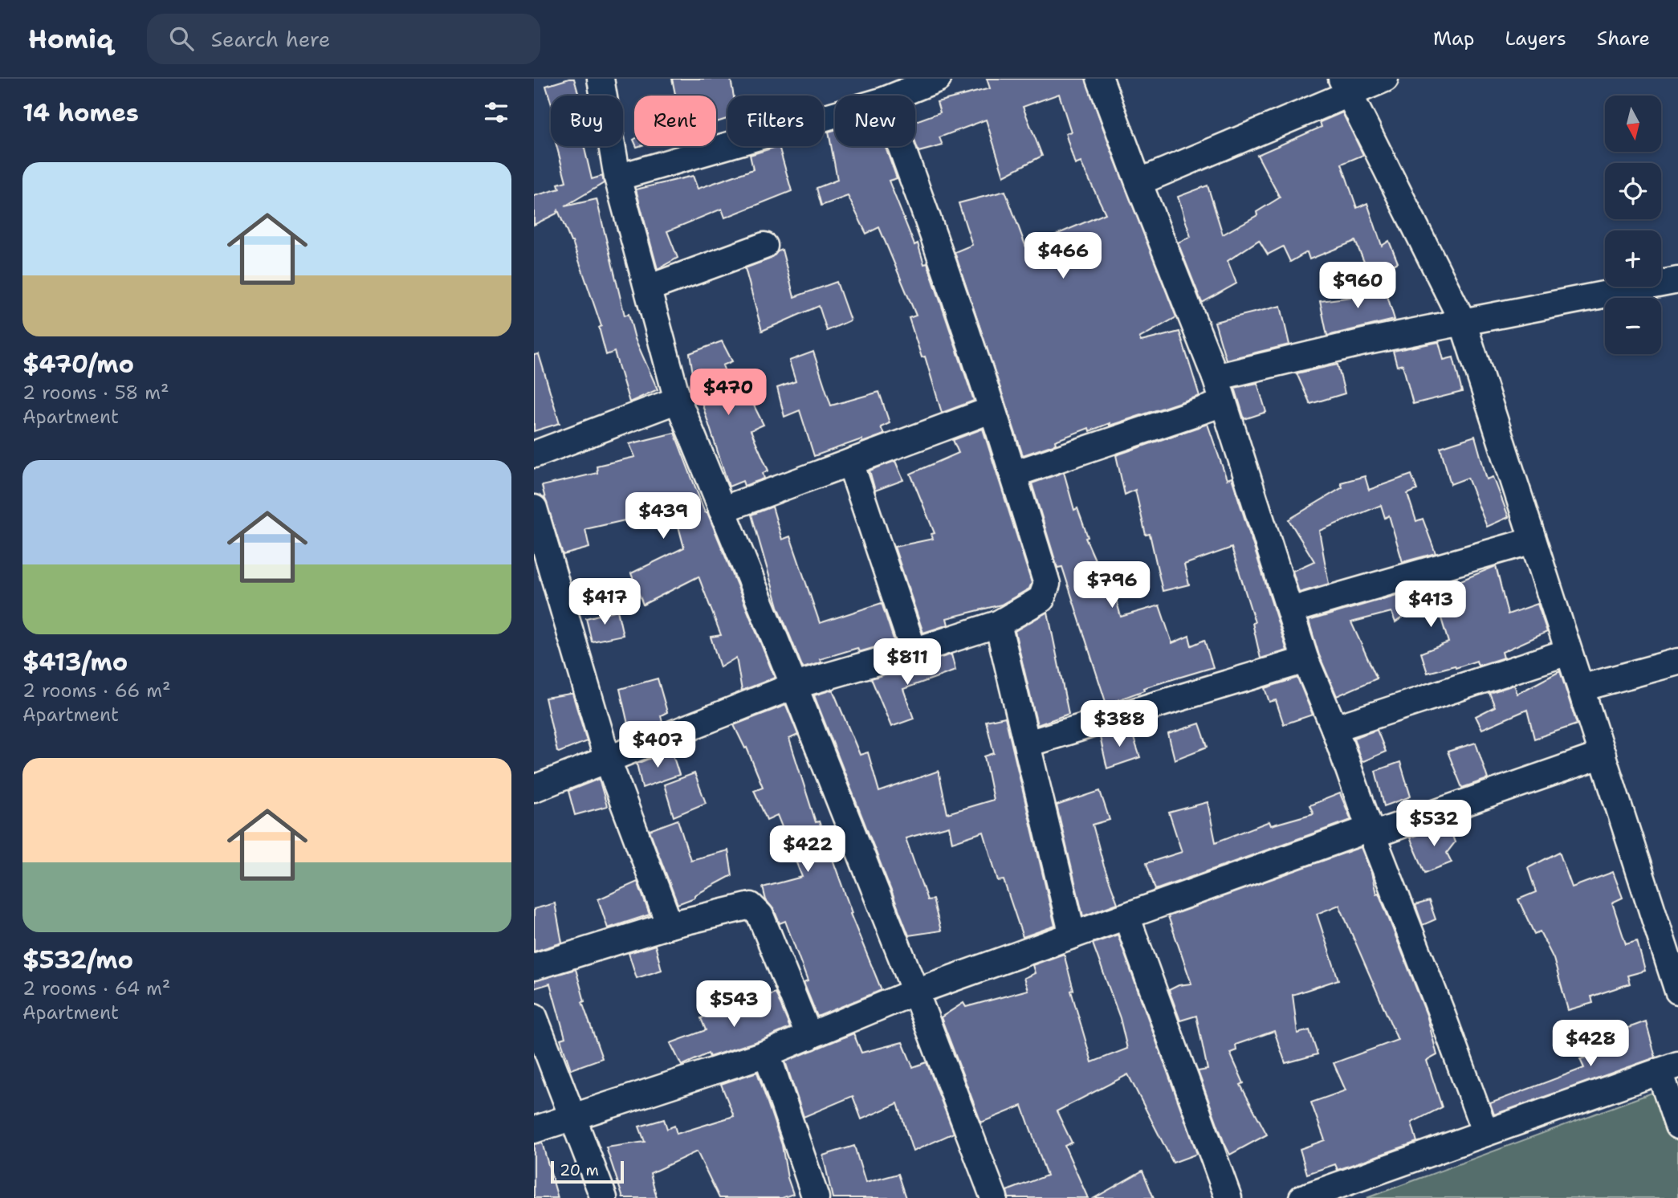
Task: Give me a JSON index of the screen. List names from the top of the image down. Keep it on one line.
{"scale_bar":"20 m","north":"bottom","page":{"header":"Homiq","search":"Search here","nav":["Map","Layers","Share"],"heading":"14 homes","map_buttons":["+","−"],"chip":["Buy","Rent","Filters","New"],"list":[{"name":"$470/mo","note":"2 rooms · 58 m² · Apartment"},{"name":"$413/mo","note":"2 rooms · 66 m² · Apartment"},{"name":"$532/mo","note":"2 rooms · 64 m² · Apartment"}],"price":["$466","$960","$470","$439","$796","$417","$413","$811","$388","$407","$532","$422","$543","$428"],"scale":"20 m"}}
